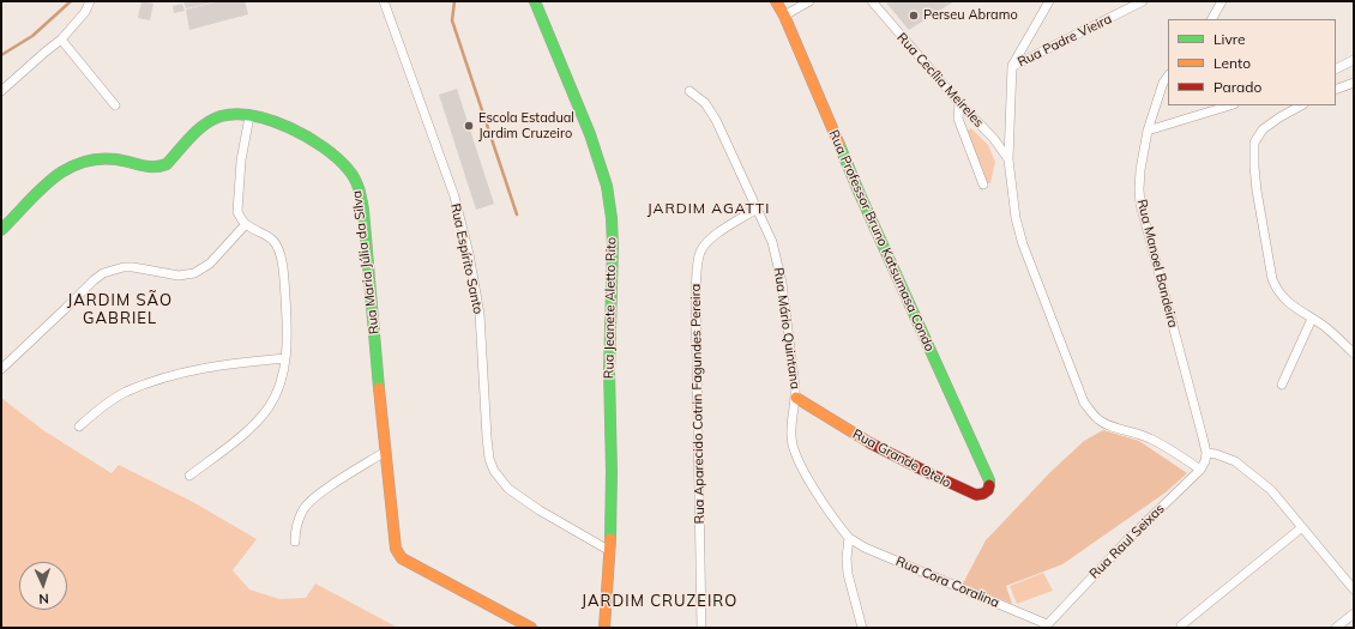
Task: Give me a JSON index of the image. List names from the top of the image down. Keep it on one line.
{"streets":{"street":["Rua Padre Vieira","Rua Cecília Meireles","Rua Professor Bruno Katsumasa Condo","Rua Espírito Santo","Rua Maria Júlia da Silva","Rua Manoel Bandeira","Rua Jeanete Aletto Rito","Rua Mário Quintana","Rua Aparecido Cotrin Fagundes Pereira","Rua Grande Otelo","Rua Raul Seixas","Rua Cora Coralina"]},"crossings":[["Rua Professor Bruno Katsumasa Condo","Rua Grande Otelo"],["Rua Espírito Santo","Rua Jeanete Aletto Rito"],["Rua Manoel Bandeira","Rua Raul Seixas"],["Rua Mário Quintana","Rua Aparecido Cotrin Fagundes Pereira"],["Rua Mário Quintana","Rua Grande Otelo"],["Rua Mário Quintana","Rua Cora Coralina"],["Rua Raul Seixas","Rua Cora Coralina"]],"districts":["JARDIM AGATTI","JARDIM SÃO GABRIEL","JARDIM CRUZEIRO"],"places":["Perseu Abramo","Escola Estadual Jardim Cruzeiro"],"legend":["Livre","Lento","Parado"],"north":"bottom"}
